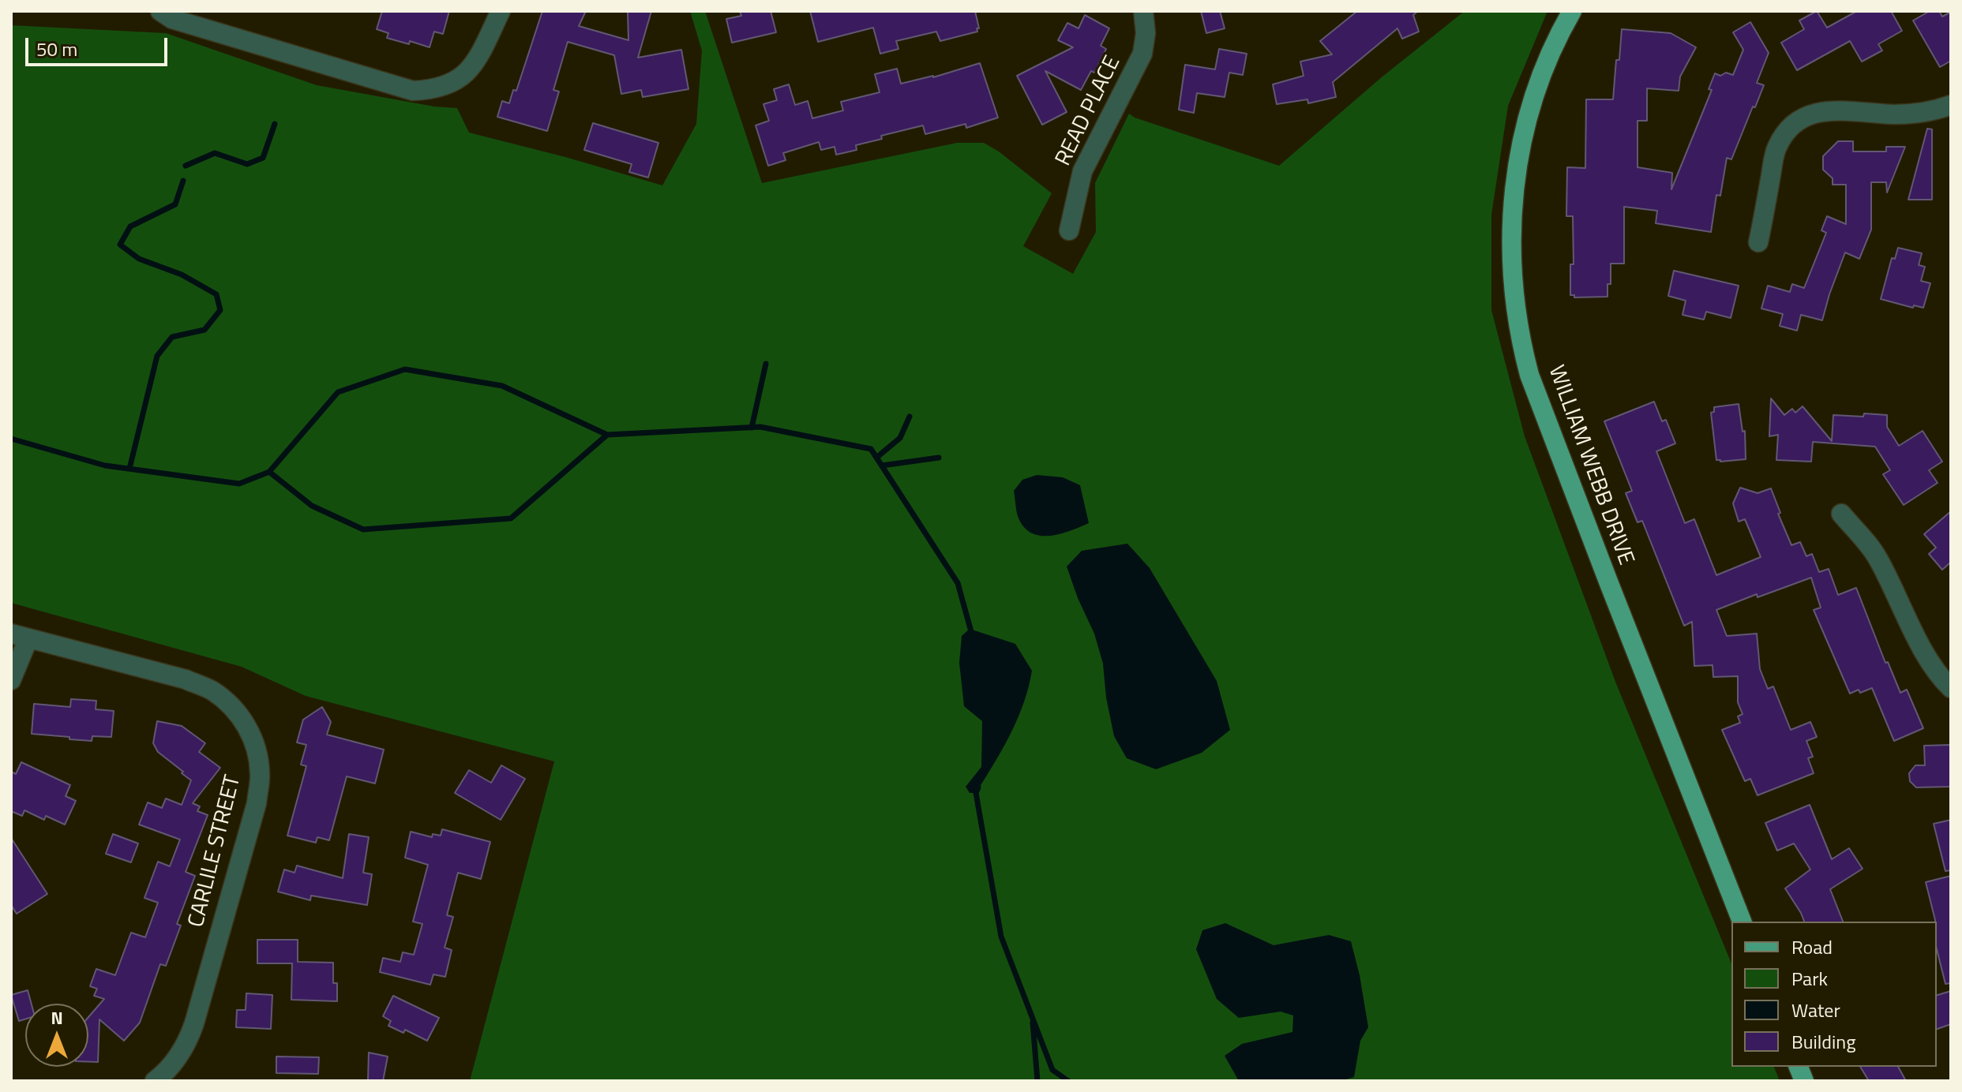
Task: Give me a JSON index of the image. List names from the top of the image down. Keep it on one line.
{"streets":{"main road":["WILLIAM WEBB DRIVE"],"street":["READ PLACE","CARLILE STREET"]},"legend":["Road","Park","Water","Building"],"scale_bar":"50 m","north":"top"}
